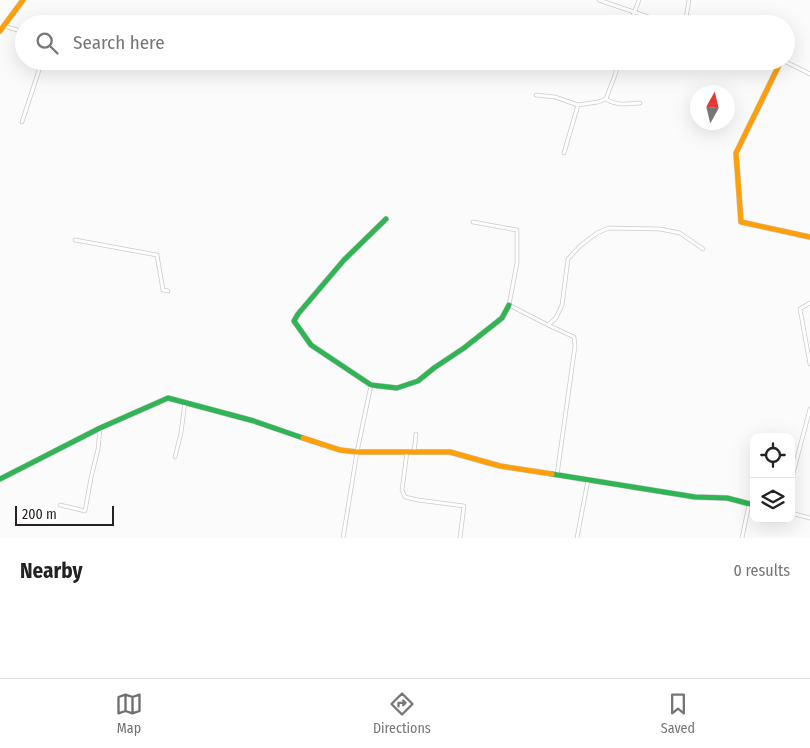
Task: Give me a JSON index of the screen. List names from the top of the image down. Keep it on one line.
{"scale_bar":"200 m","north":"top","page":{"search":"Search here","scale":"200 m","heading":["Nearby","0 results"],"nav":["Map","Directions","Saved"]}}
